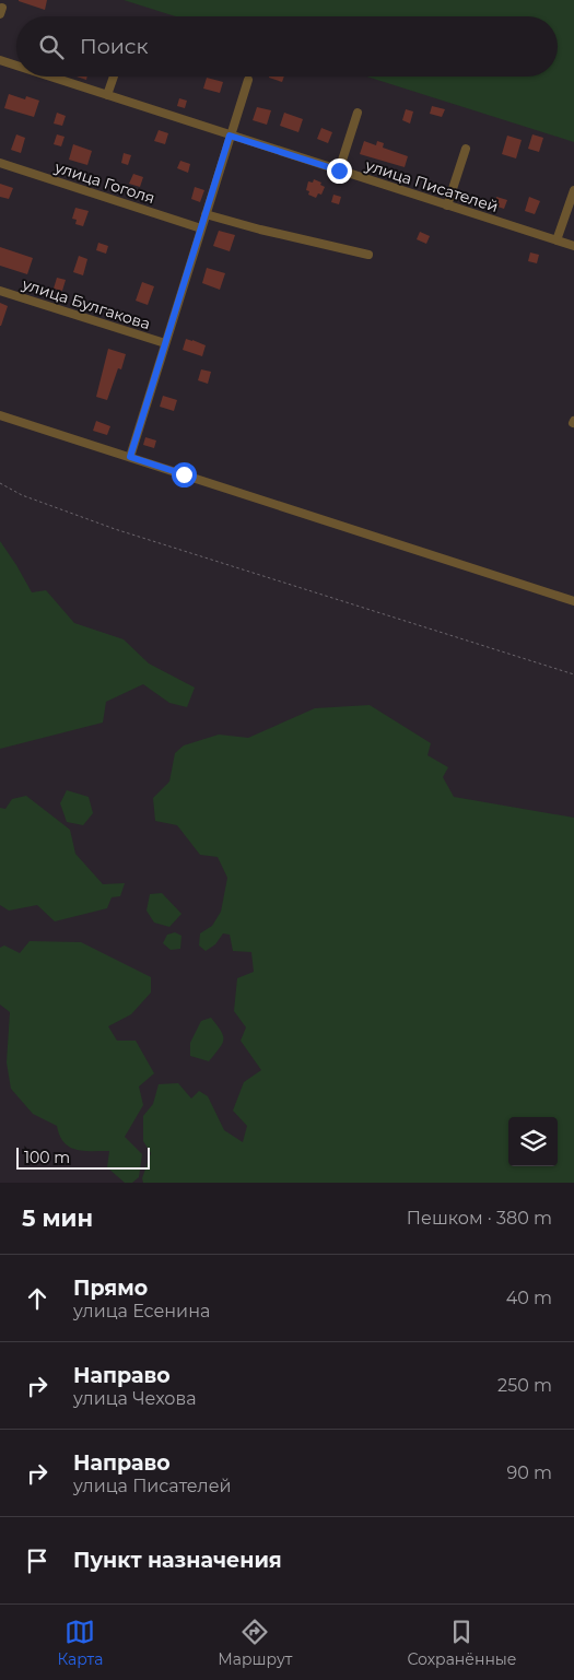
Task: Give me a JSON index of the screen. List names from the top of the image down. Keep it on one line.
{"streets":{"street":["улица Гоголя","улица Писателей","улица Булгакова"]},"scale_bar":"100 m","page":{"search":"Поиск","scale":"100 m","heading":["5 мин","Пешком · 380 m"],"list":[["Прямо","улица Есенина","40 m"],["Направо","улица Чехова","250 m"],["Направо","улица Писателей","90 m"],"Пункт назначения"],"nav":["Карта","Маршрут","Сохранённые"]}}
